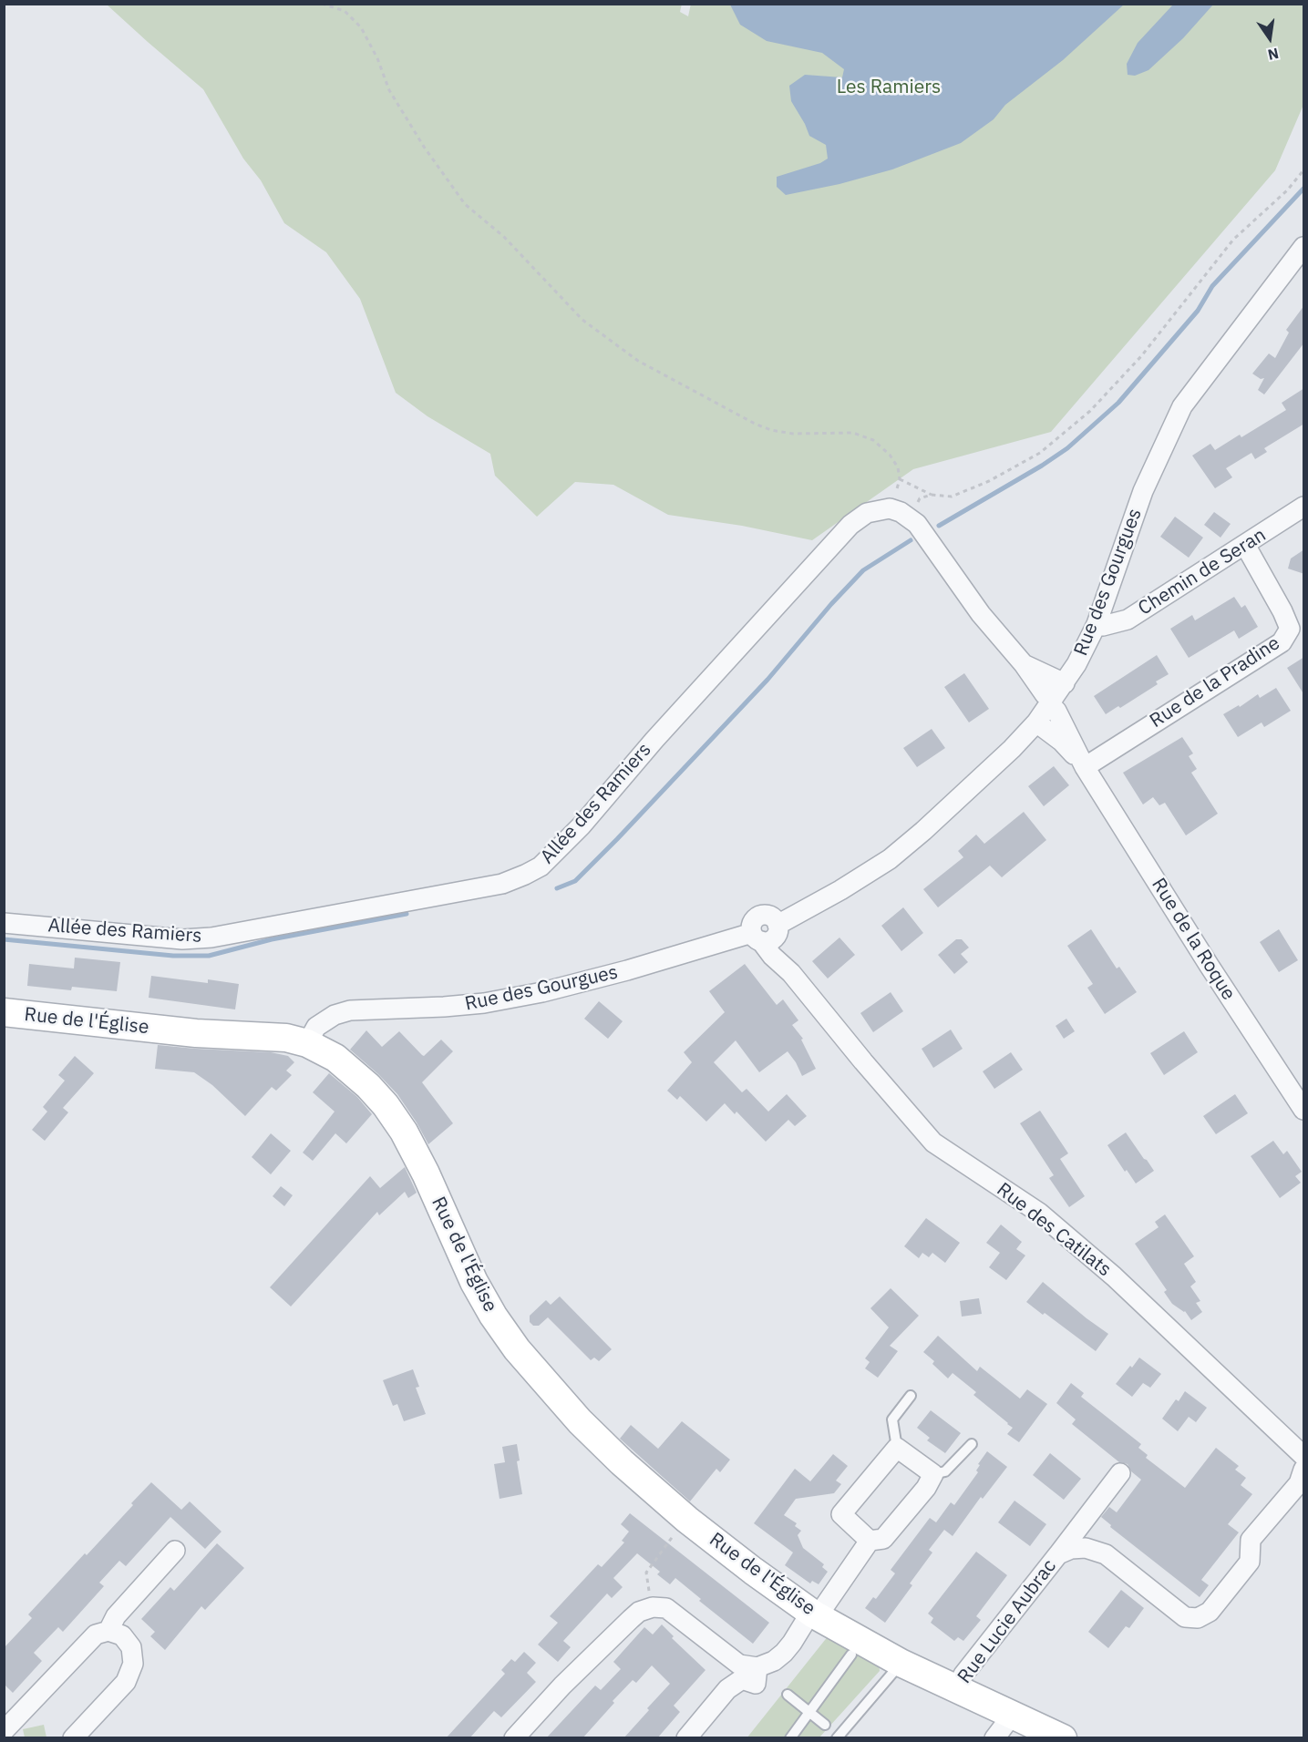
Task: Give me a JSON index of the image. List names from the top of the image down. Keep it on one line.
{"streets":{"main road":["Rue de l'Église"],"street":["Chemin de Seran","Rue des Gourgues","Rue de la Pradine","Allée des Ramiers","Rue de la Roque","Rue des Catilats","Rue Lucie Aubrac"]},"crossings":[["Chemin de Seran","Rue des Gourgues"],["Chemin de Seran","Rue de la Pradine"],["Rue des Gourgues","Rue de la Roque"],["Rue des Gourgues","Rue de l'Église"],["Rue des Gourgues","Rue des Catilats"],["Rue de la Pradine","Rue de la Roque"],["Rue de l'Église","Rue Lucie Aubrac"]],"parks":["Les Ramiers"],"north":"bottom"}
